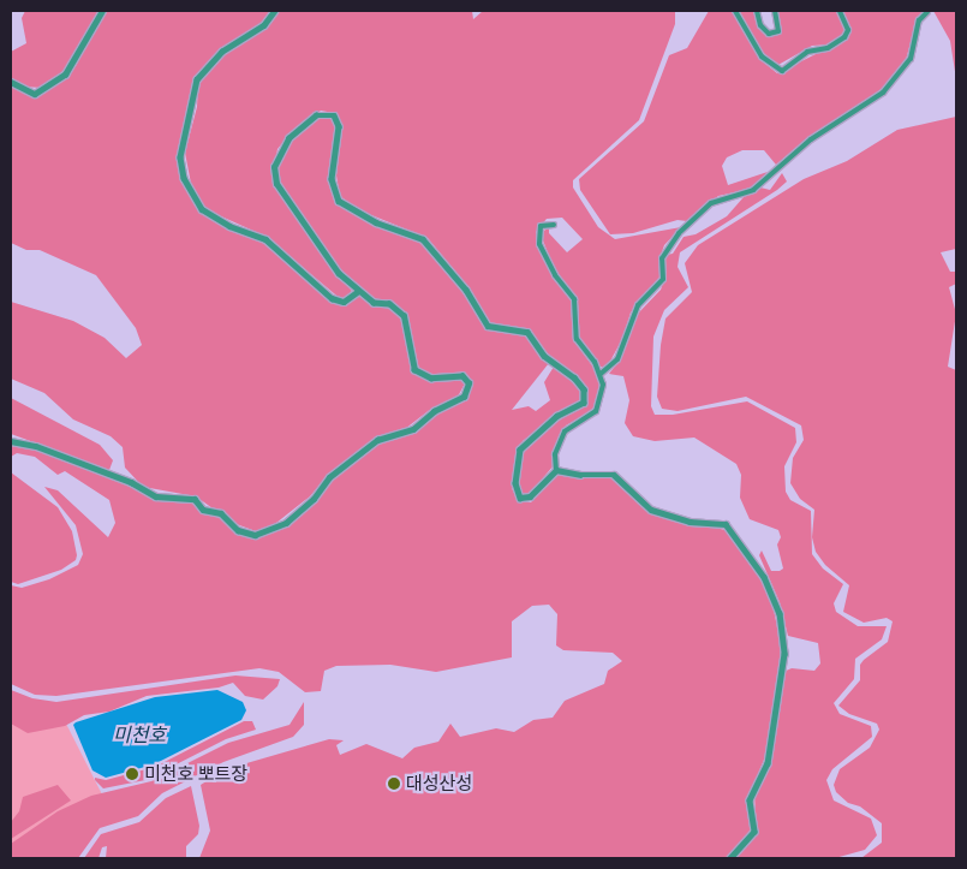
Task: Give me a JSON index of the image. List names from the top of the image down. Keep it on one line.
{"water":["미천호"],"places":["미천호 뽀트장","대성산성"]}
